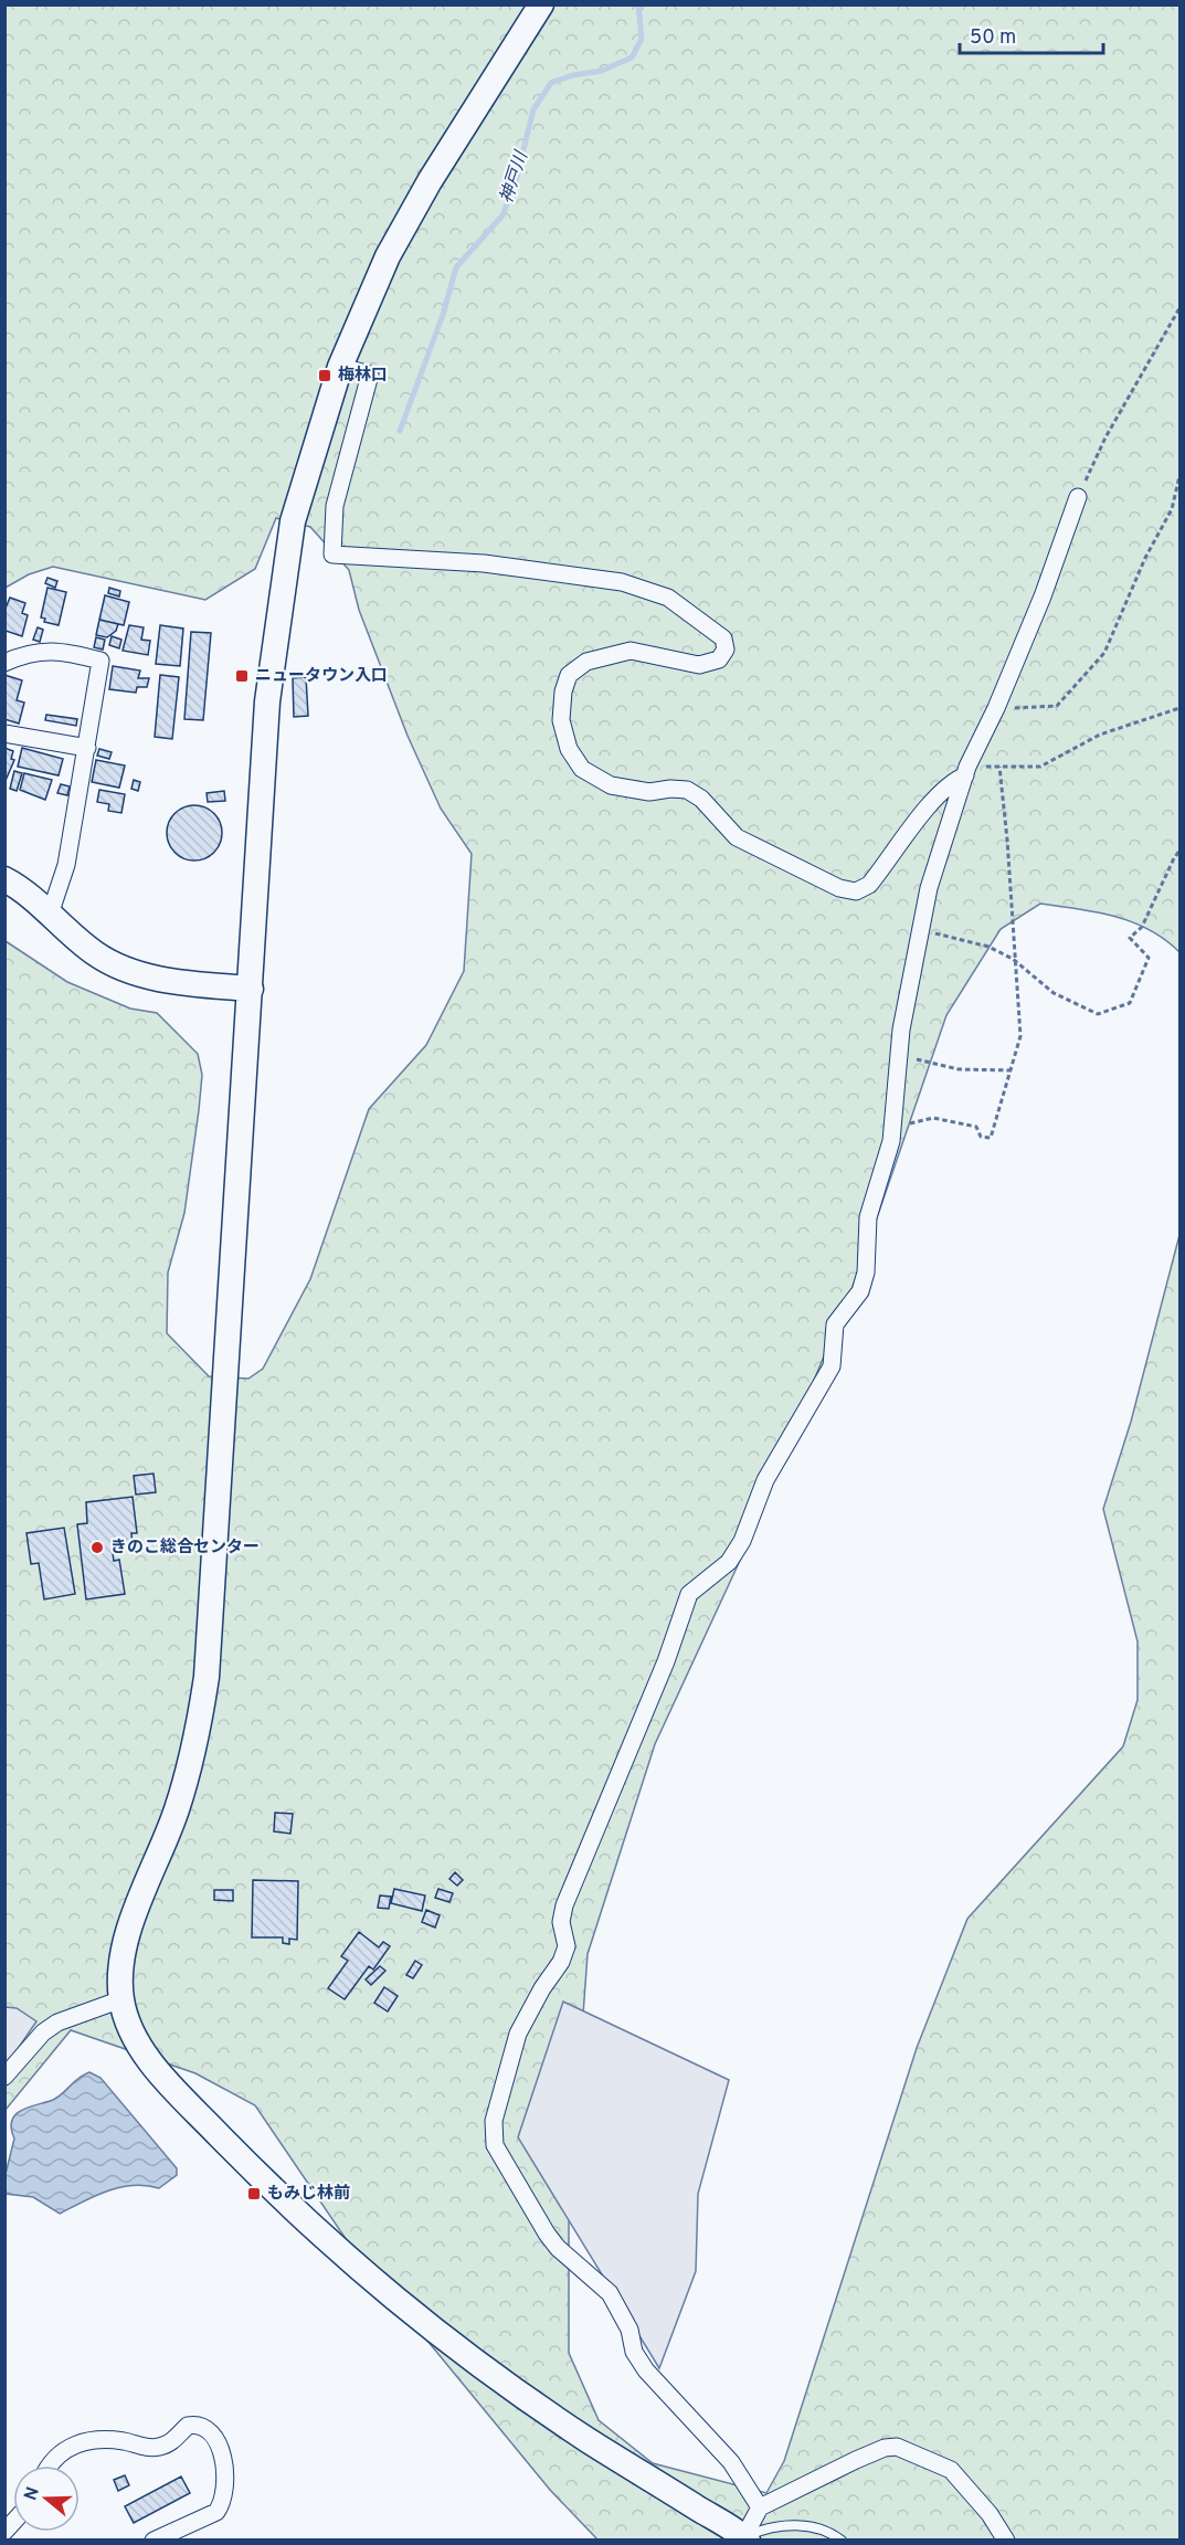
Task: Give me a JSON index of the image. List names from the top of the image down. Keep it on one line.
{"water":["神戸川"],"places":{"transit":["梅林口","ニュータウン入口","もみじ林前"],"other":["きのこ総合センター"]},"scale_bar":"50 m","north":"left"}
